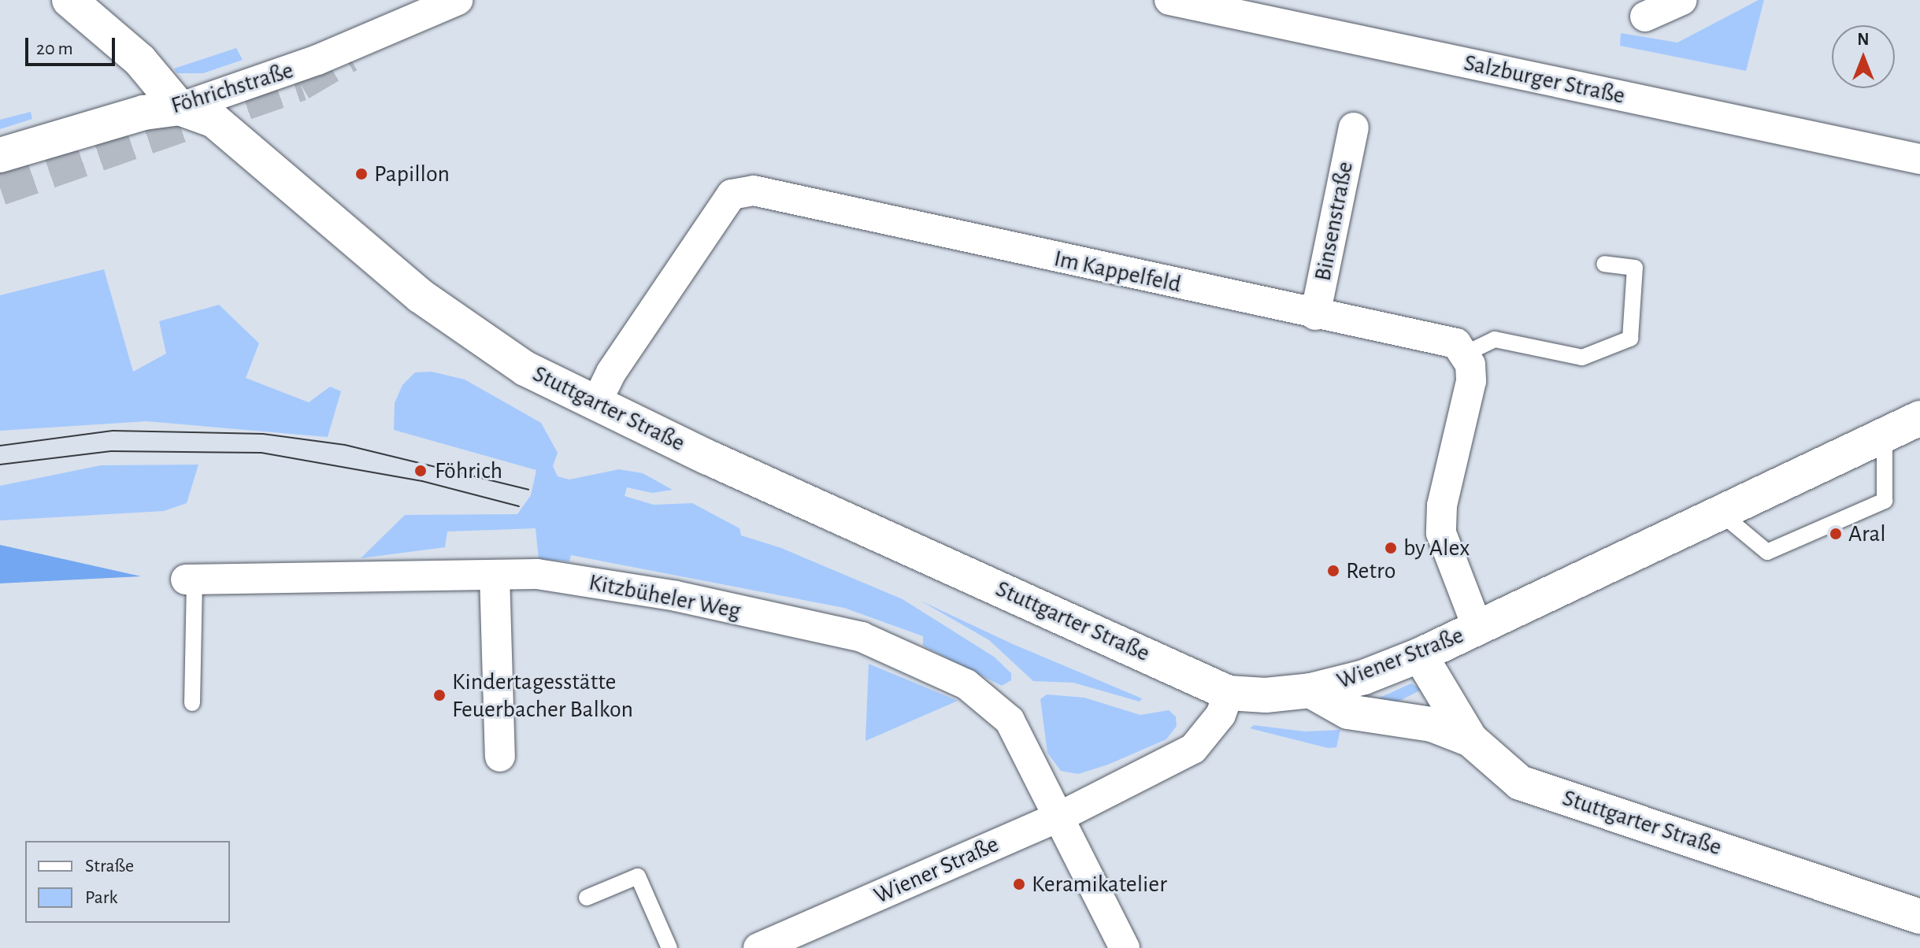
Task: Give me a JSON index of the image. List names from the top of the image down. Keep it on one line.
{"streets":{"main road":["Föhrichstraße","Stuttgarter Straße","Wiener Straße"],"street":["Salzburger Straße","Binsenstraße","Im Kappelfeld","Kitzbüheler Weg"]},"crossings":[["Föhrichstraße","Stuttgarter Straße"],["Binsenstraße","Im Kappelfeld"],["Im Kappelfeld","Stuttgarter Straße"],["Stuttgarter Straße","Wiener Straße"],["Kitzbüheler Weg","Wiener Straße"]],"places":["Papillon","Föhrich","Aral","by Alex","Retro","Kindertagesstätte Feuerbacher Balkon","Keramikatelier"],"legend":["Straße","Park"],"scale_bar":"20 m","north":"top"}
